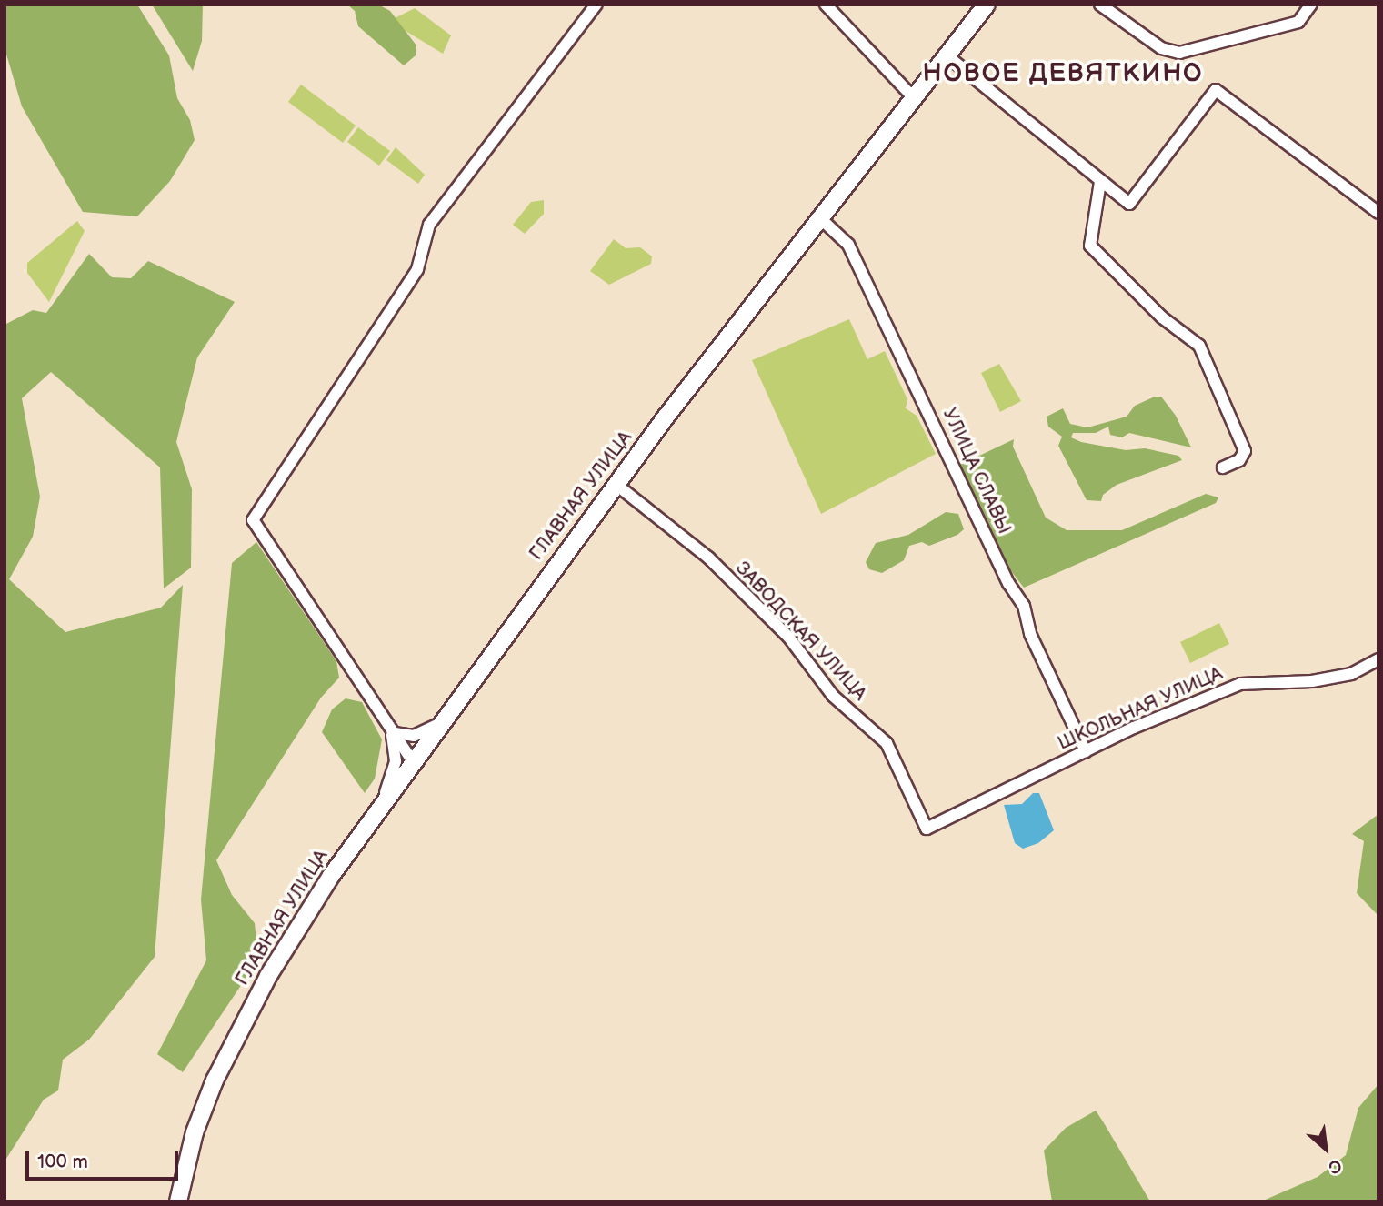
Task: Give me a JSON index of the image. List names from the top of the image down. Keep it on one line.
{"streets":{"main road":["ГЛАВНАЯ УЛИЦА"],"street":["УЛИЦА СЛАВЫ","ЗАВОДСКАЯ УЛИЦА","ШКОЛЬНАЯ УЛИЦА"]},"crossings":[["УЛИЦА СЛАВЫ","ГЛАВНАЯ УЛИЦА"],["УЛИЦА СЛАВЫ","ШКОЛЬНАЯ УЛИЦА"],["ГЛАВНАЯ УЛИЦА","ЗАВОДСКАЯ УЛИЦА"],["ЗАВОДСКАЯ УЛИЦА","ШКОЛЬНАЯ УЛИЦА"]],"districts":["НОВОЕ ДЕВЯТКИНО"],"scale_bar":"100 m","north":"bottom right"}
